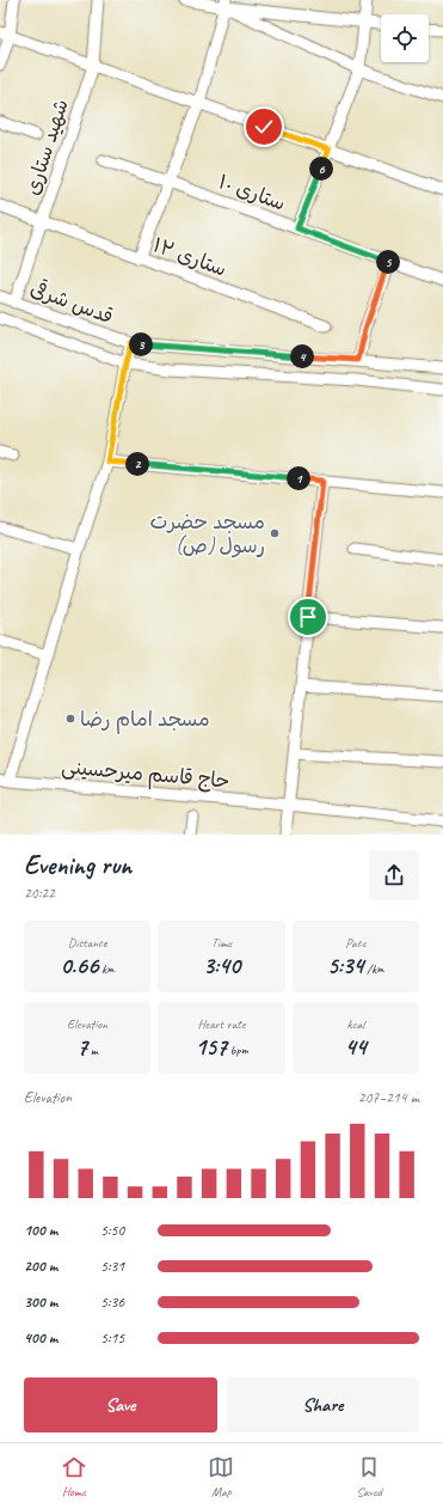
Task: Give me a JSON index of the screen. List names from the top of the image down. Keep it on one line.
{"streets":{"street":["شهید ستاری","ستاری ۱۰","ستاری ۱۲","قدس شرقی","حاج قاسم میرحسینی"]},"crossings":[["شهید ستاری","ستاری ۱۲"],["شهید ستاری","قدس شرقی"]],"places":["مسجد حضرت رسول (ص)","مسجد امام رضا"],"page":{"pins":["6","5","3","4","2","1"],"heading":["Evening run","20:22"],"stats":[["Distance","0.66 km"],["Time","3:40"],["Pace","5:34 /km"],["Elevation","7 m"],["Heart rate","157 bpm"],["kcal","44"]],"chart":["Elevation","207–214 m"],"list":[{"name":"100 m","note":"5:50"},{"name":"200 m","note":"5:31"},{"name":"300 m","note":"5:36"},{"name":"400 m","note":"5:15"}],"buttons":["Save","Share"],"tabs":["Home","Map","Saved"]}}
